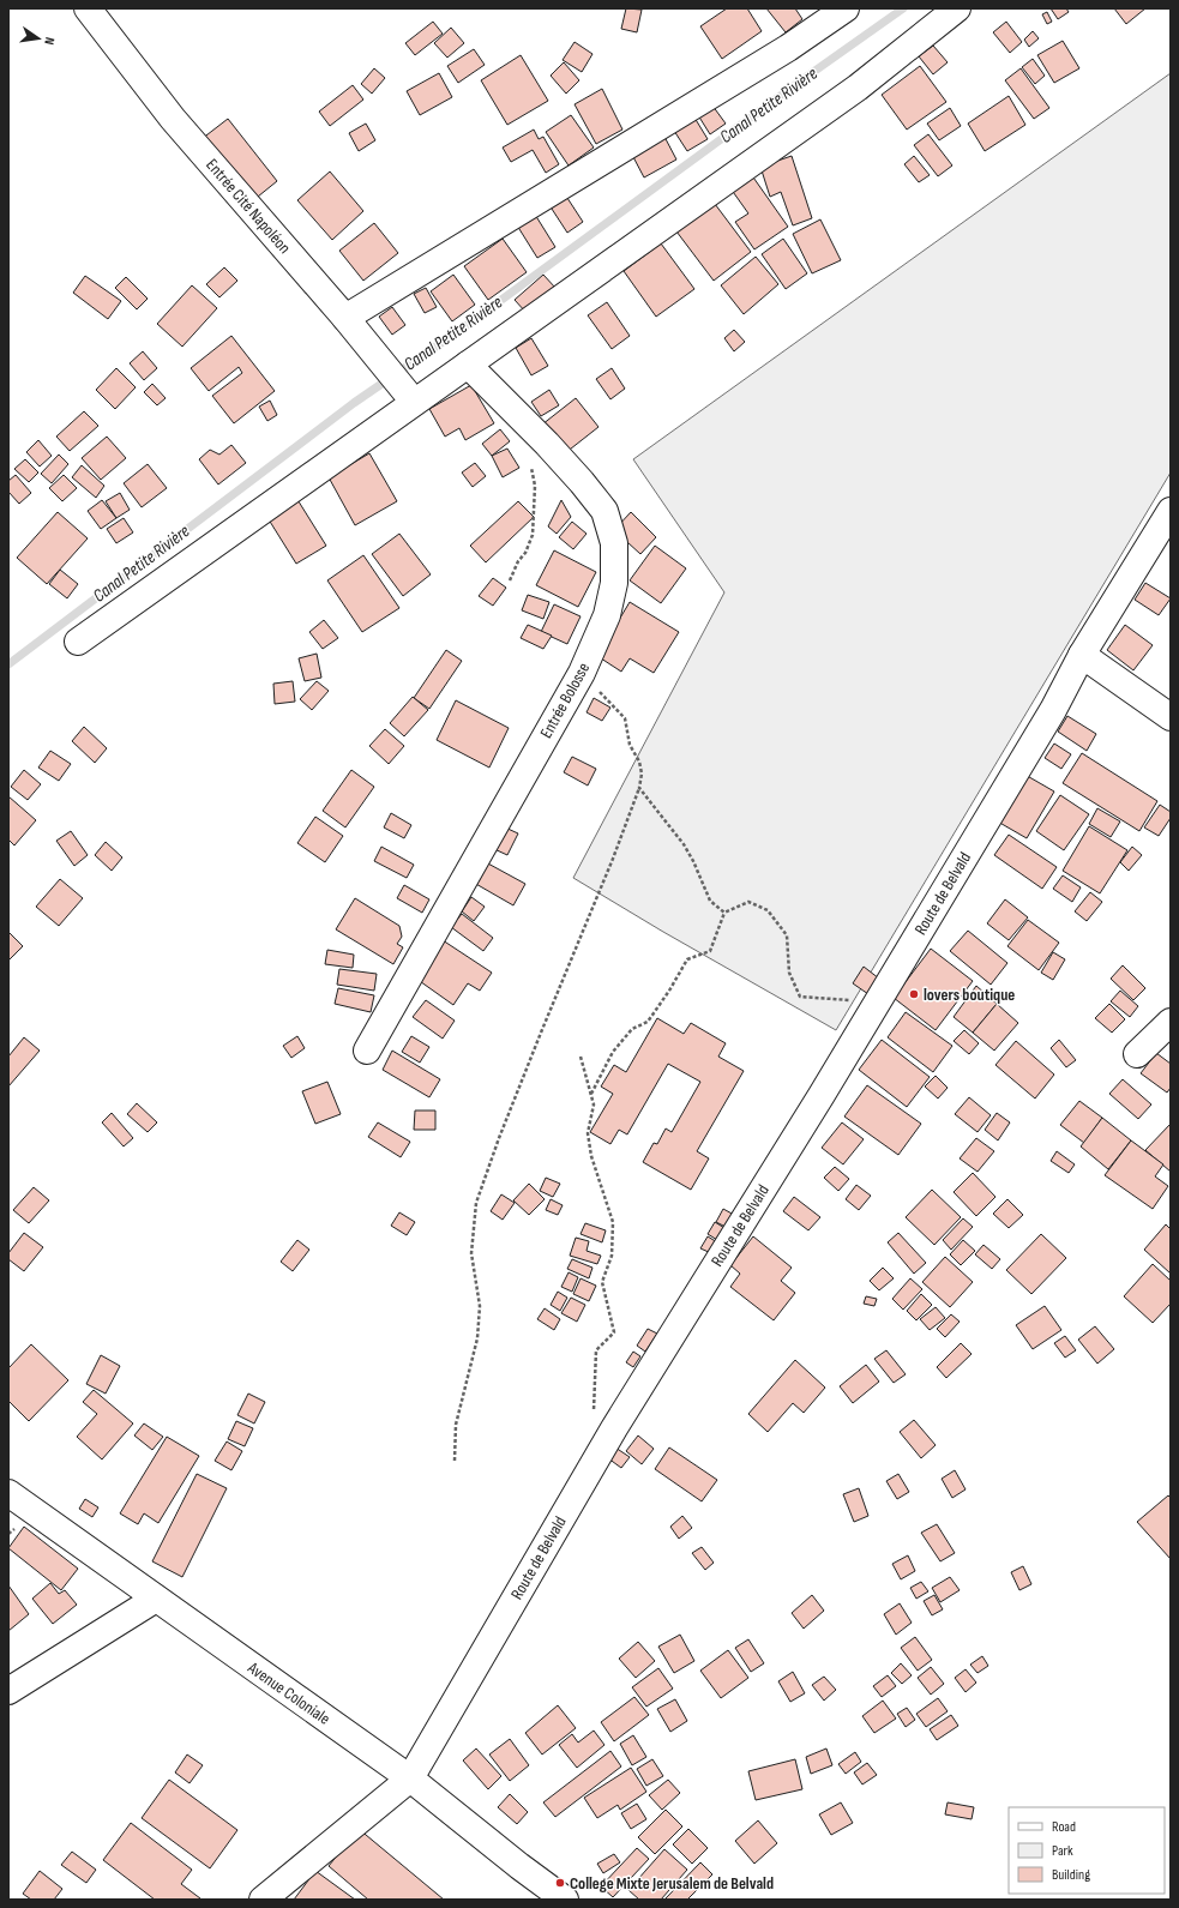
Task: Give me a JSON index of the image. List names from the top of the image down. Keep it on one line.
{"streets":{"street":["Entrée Cité Napoléon","Entrée Bolosse","Route de Belvald","Avenue Coloniale"]},"crossings":[["Route de Belvald","Avenue Coloniale"]],"water":["Canal Petite Rivière"],"places":["lovers boutique","College Mixte Jerusalem de Belvald"],"legend":["Road","Park","Building"],"north":"right"}
